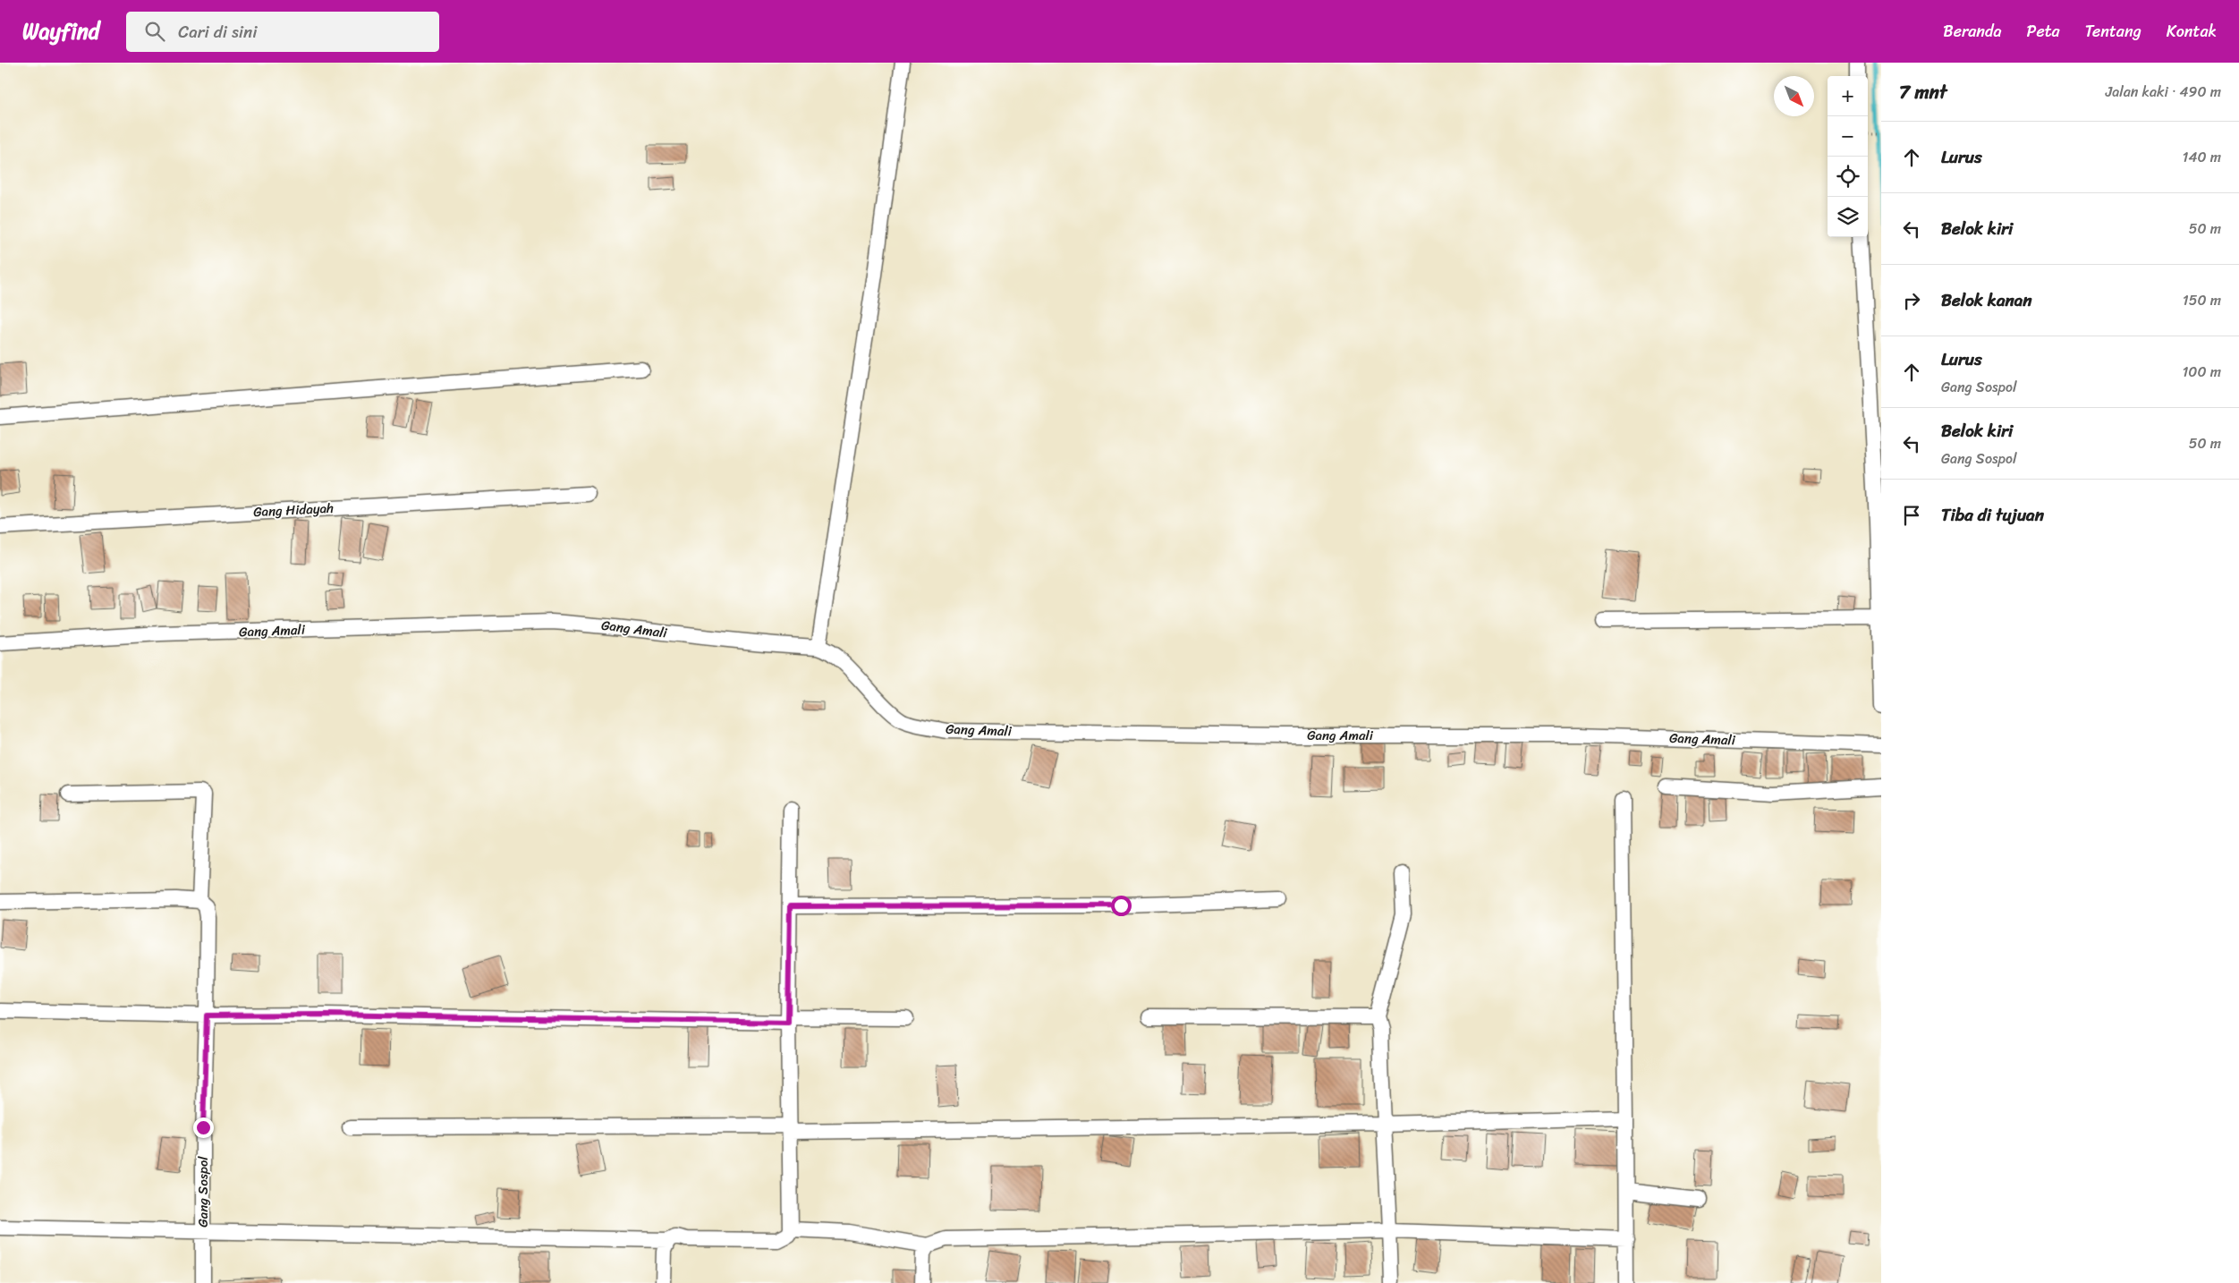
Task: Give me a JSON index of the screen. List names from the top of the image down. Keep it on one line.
{"streets":{"street":["Gang Hidayah","Gang Amali","Gang Sospol"]},"north":"bottom right","page":{"header":"Wayfind","search":"Cari di sini","nav":["Beranda","Peta","Tentang","Kontak"],"heading":["7 mnt","Jalan kaki · 490 m"],"map_buttons":["+","−"],"list":[["Lurus","140 m"],["Belok kiri","50 m"],["Belok kanan","150 m"],["Lurus","Gang Sospol","100 m"],["Belok kiri","Gang Sospol","50 m"],"Tiba di tujuan"]}}
